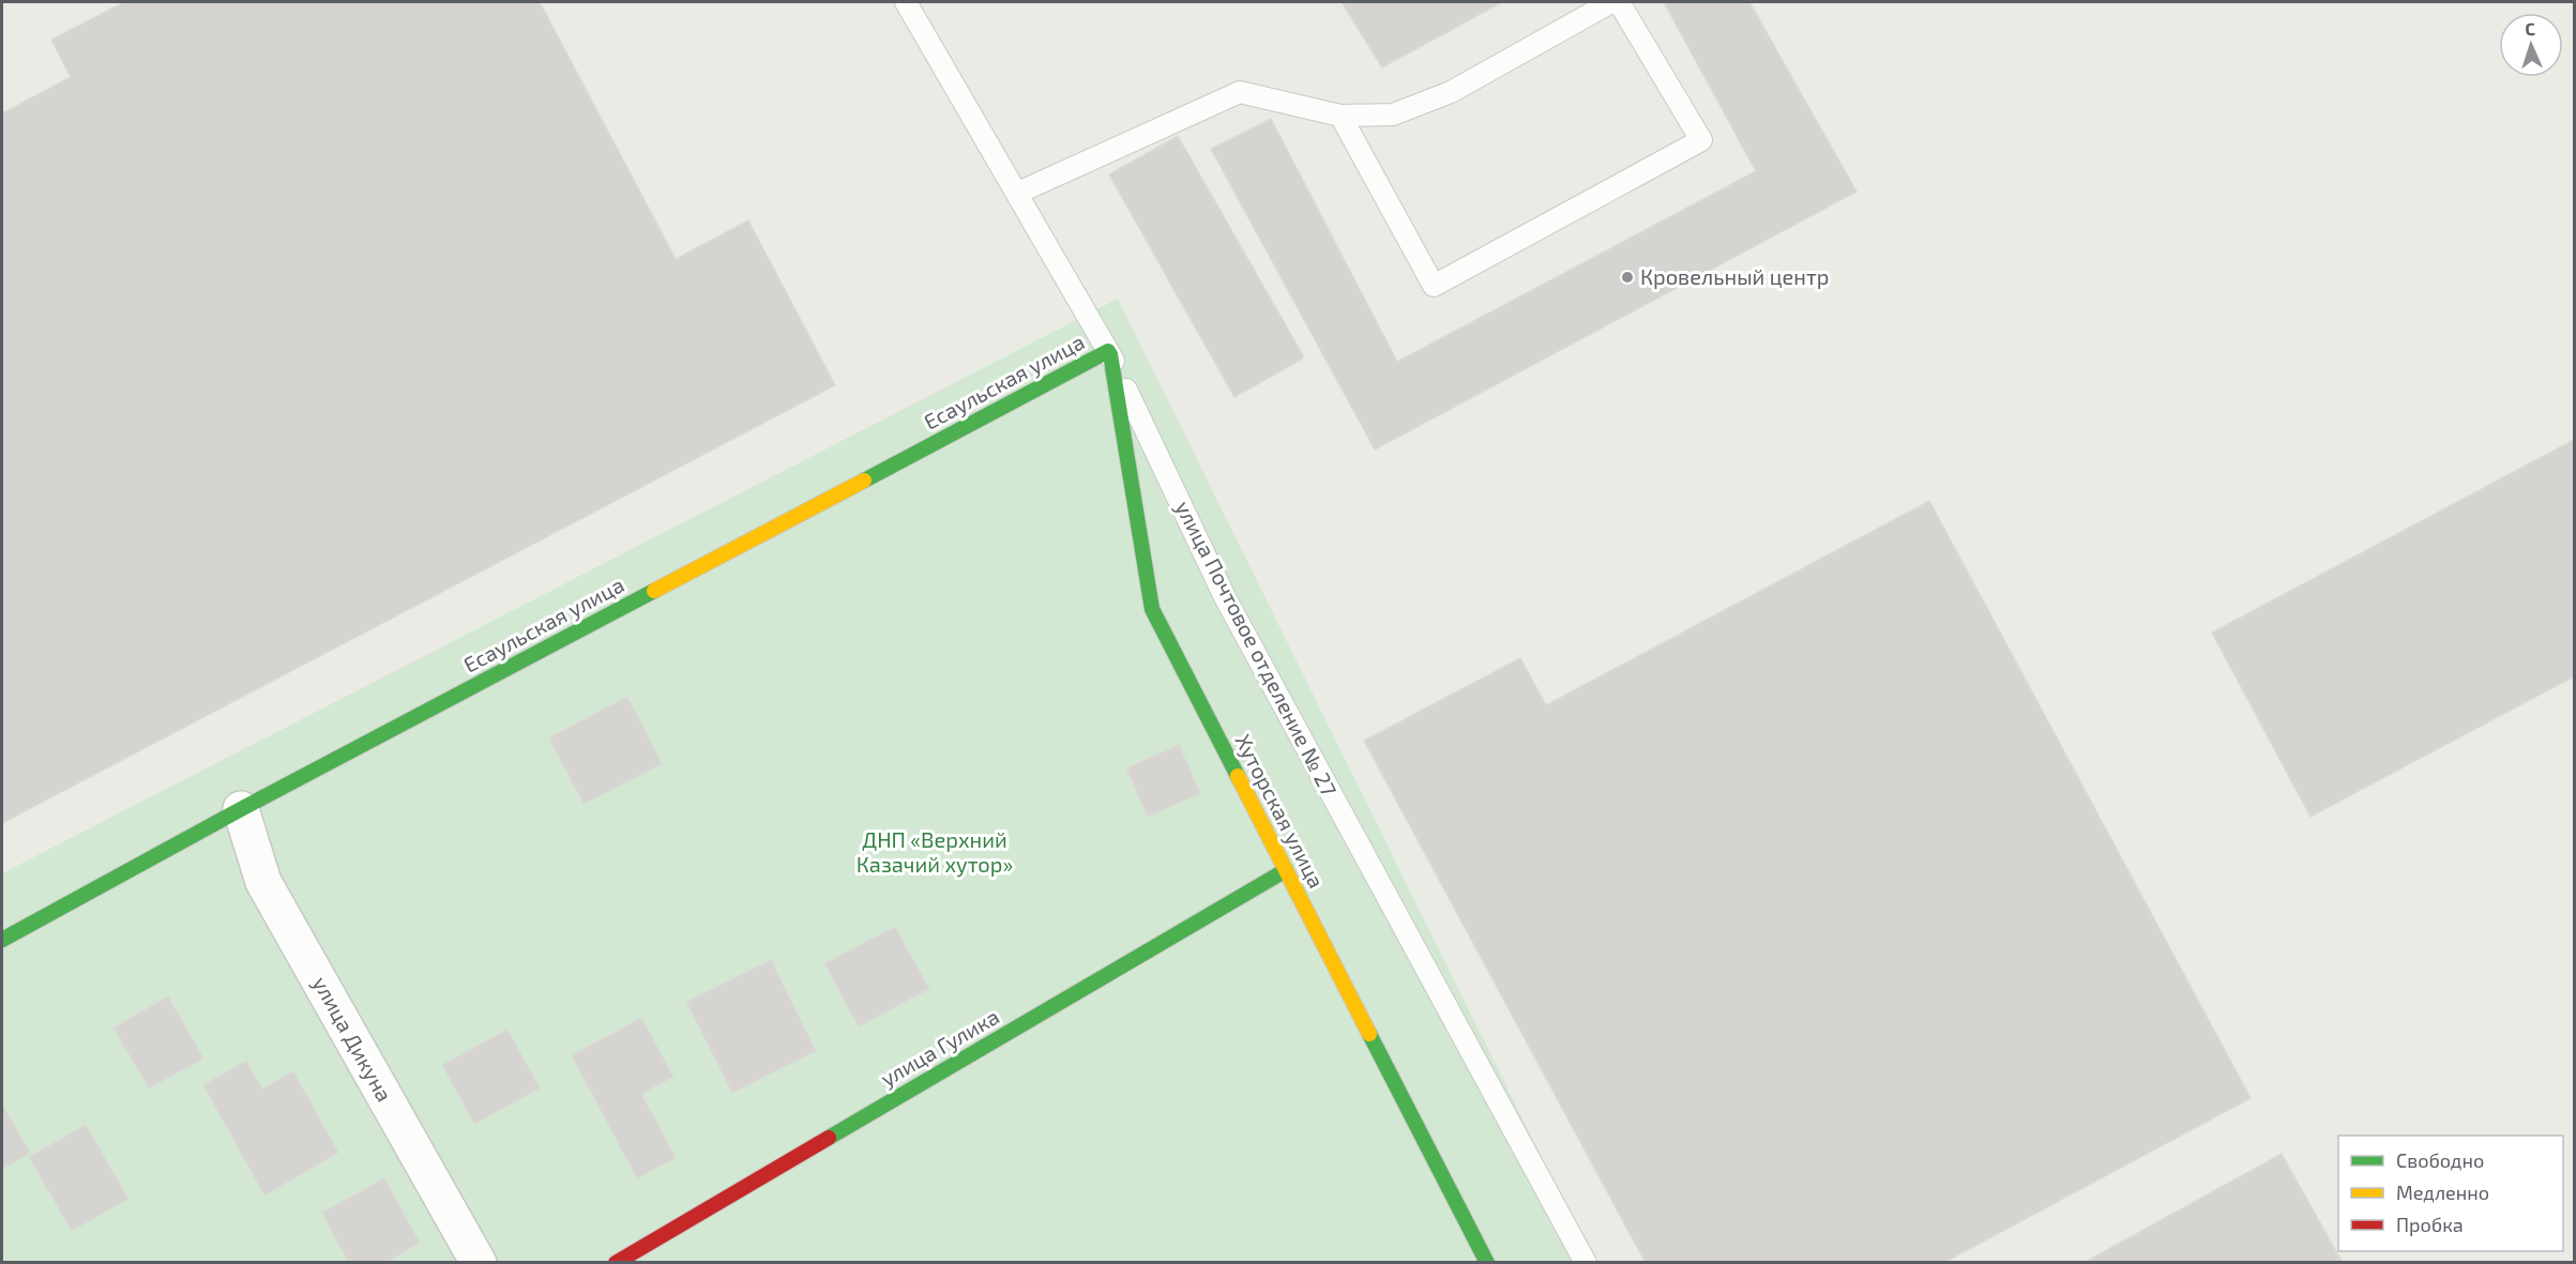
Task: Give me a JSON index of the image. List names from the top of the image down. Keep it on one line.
{"streets":{"street":["Есаульская улица","Хуторская улица","улица Дикуна","улица Гулика"],"lane":["улица Почтовое отделение № 27"]},"crossings":[["Есаульская улица","улица Почтовое отделение № 27"],["Есаульская улица","Хуторская улица"],["Есаульская улица","улица Дикуна"],["улица Почтовое отделение № 27","Хуторская улица"],["Хуторская улица","улица Гулика"]],"parks":["ДНП «Верхний Казачий хутор»"],"places":["Кровельный центр"],"legend":["Свободно","Медленно","Пробка"],"north":"top"}
